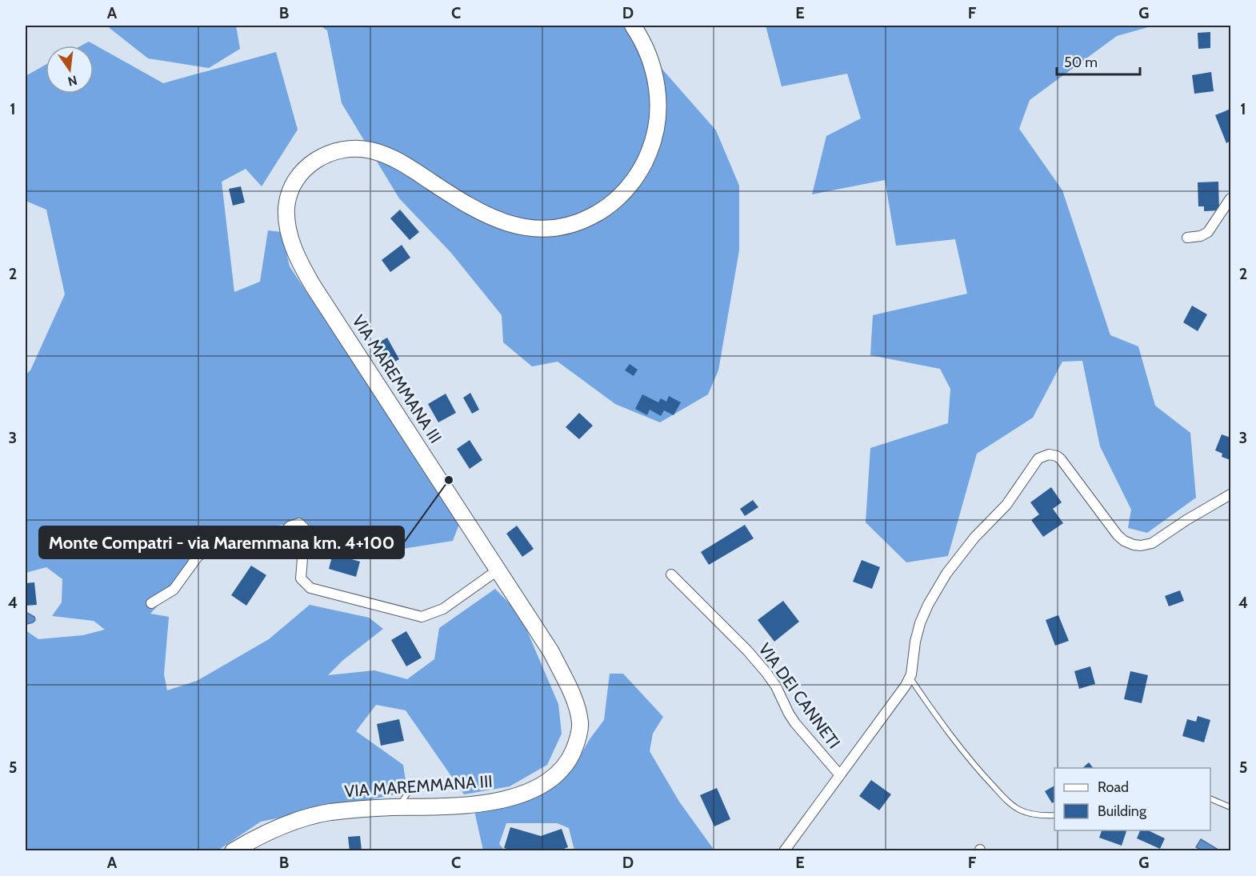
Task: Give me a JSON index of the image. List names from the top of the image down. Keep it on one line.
{"streets":{"main road":["VIA MAREMMANA III"],"street":["VIA DEI CANNETI"]},"places":["Monte Compatri - via Maremmana km. 4+100"],"legend":["Road","Building"],"scale_bar":"50 m","north":"bottom","grid":{"columns":["A","B","C","D","E","F","G"],"rows":["1","2","3","4","5"]}}
